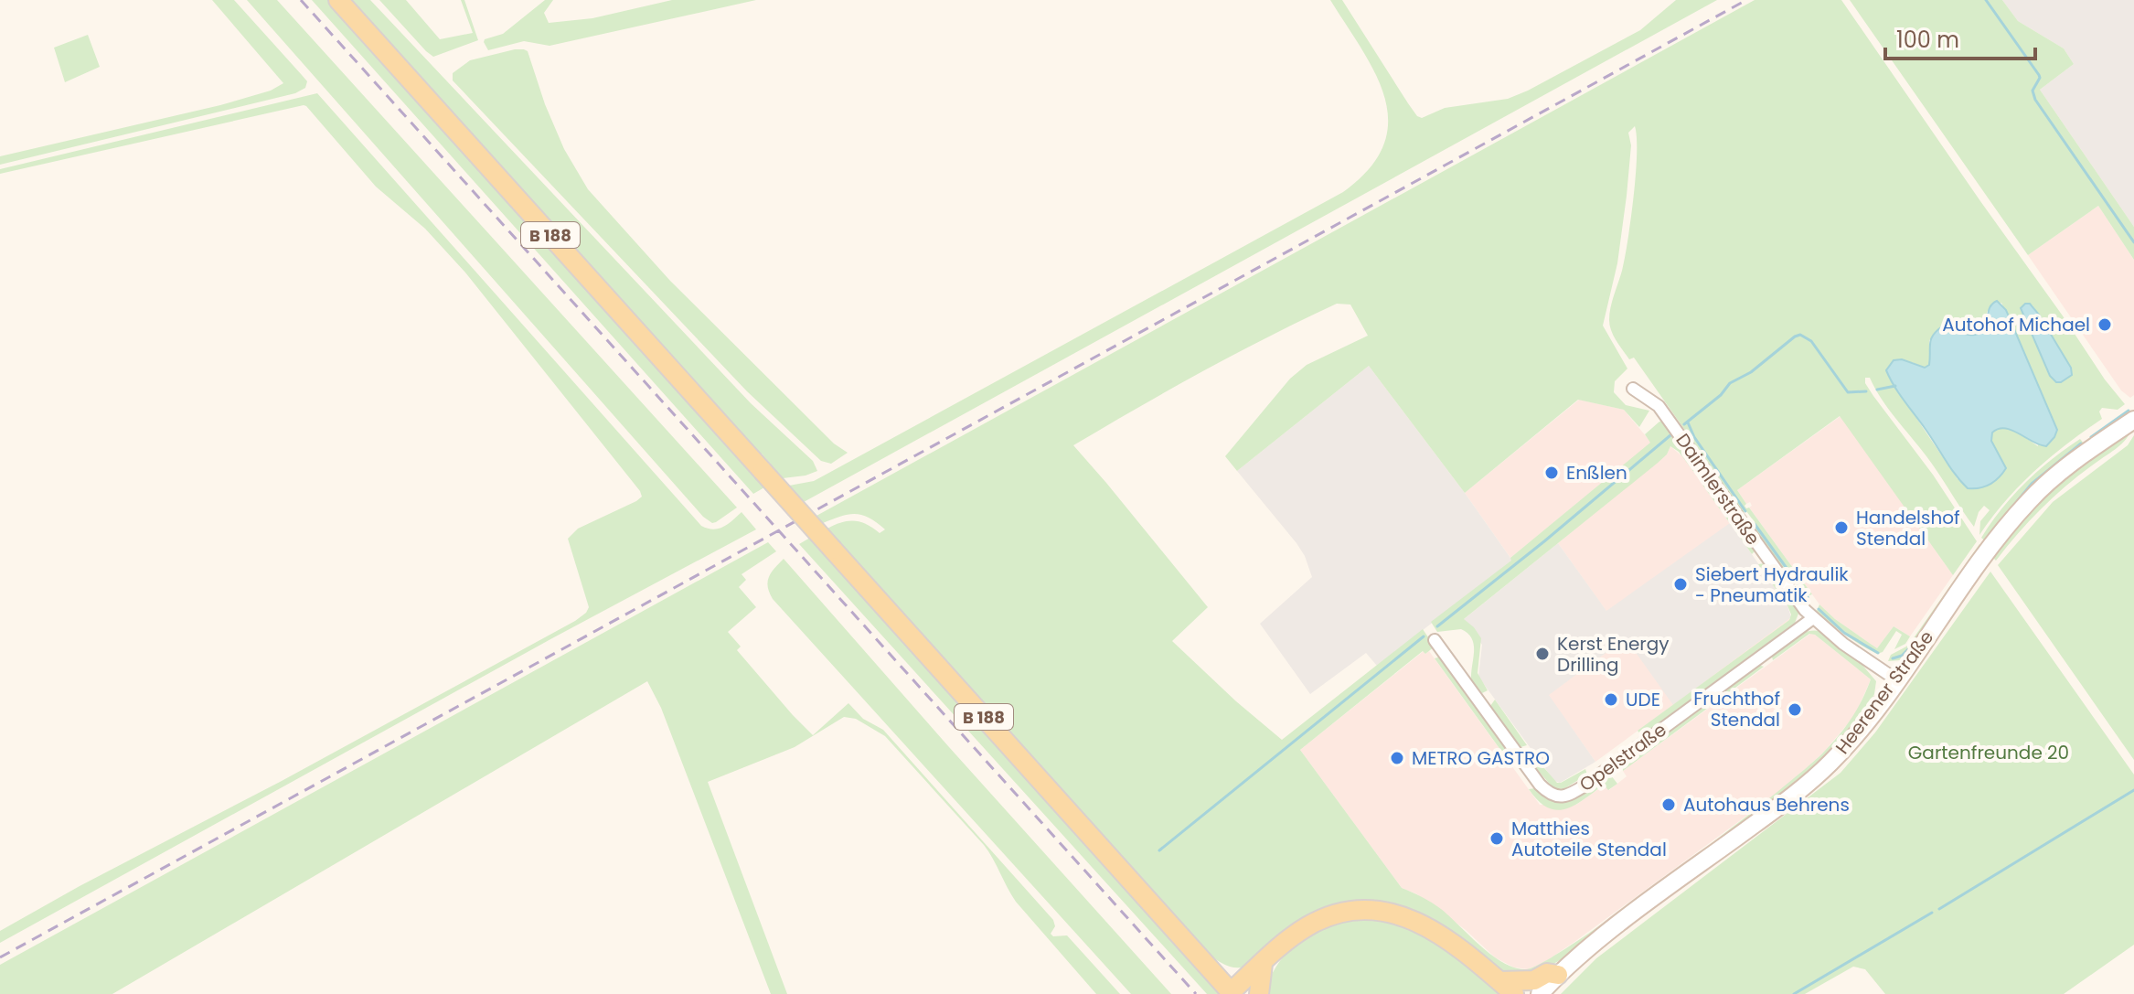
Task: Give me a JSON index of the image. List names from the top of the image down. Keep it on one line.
{"streets":{"main road":["B 188","Heerener Straße"],"street":["Daimlerstraße","Opelstraße"]},"crossings":[["B 188","Heerener Straße"],["Daimlerstraße","Heerener Straße"],["Daimlerstraße","Opelstraße"]],"parks":["Gartenfreunde 20"],"places":["Autohof Michael","Enßlen","Handelshof Stendal","Siebert Hydraulik - Pneumatik","Kerst Energy Drilling","UDE","Fruchthof Stendal","METRO GASTRO","Autohaus Behrens","Matthies Autoteile Stendal"],"scale_bar":"100 m"}
